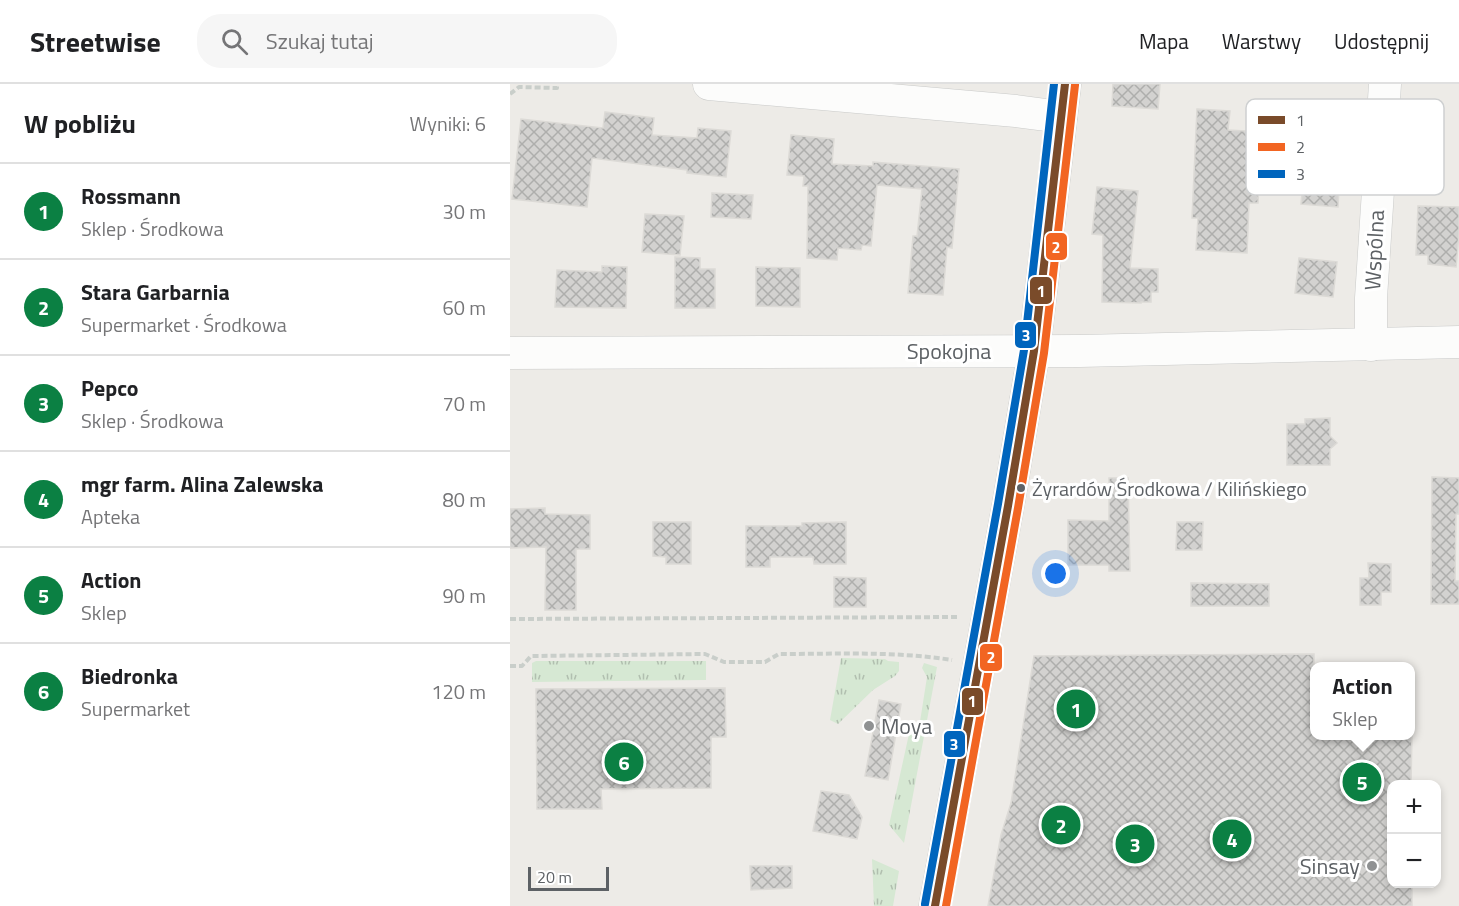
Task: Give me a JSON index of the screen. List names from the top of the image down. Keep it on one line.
{"streets":{"street":["Wspólna","Spokojna"]},"crossings":[["Wspólna","Spokojna"]],"places":["Żyrardów Środkowa / Kilińskiego","Moya","Sinsay"],"lines":["transit line 1","transit line 3","transit line 2"],"legend":["1","2","3"],"scale_bar":"20 m","page":{"header":"Streetwise","search":"Szukaj tutaj","nav":["Mapa","Warstwy","Udostępnij"],"heading":["W pobliżu","Wyniki: 6"],"list":[{"mark":"1","name":"Rossmann","note":"Sklep · Środkowa","value":"30 m"},{"mark":"2","name":"Stara Garbarnia","note":"Supermarket · Środkowa","value":"60 m"},{"mark":"3","name":"Pepco","note":"Sklep · Środkowa","value":"70 m"},{"mark":"4","name":"mgr farm. Alina Zalewska","note":"Apteka","value":"80 m"},{"mark":"5","name":"Action","note":"Sklep","value":"90 m"},{"mark":"6","name":"Biedronka","note":"Supermarket","value":"120 m"}],"popup":["Action","Sklep"],"pins":["1","6","5","2","4","3"],"map_buttons":["+","−"],"scale":"20 m"}}
